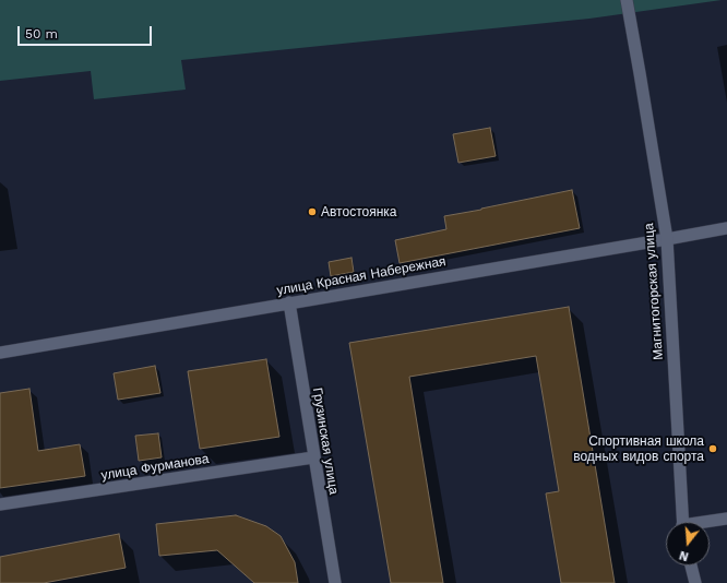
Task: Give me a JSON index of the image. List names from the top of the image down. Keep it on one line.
{"streets":{"street":["улица Красная Набережная","Магнитогорская улица","Грузинская улица","улица Фурманова"]},"crossings":[["улица Красная Набережная","Магнитогорская улица"],["улица Красная Набережная","Грузинская улица"],["Грузинская улица","улица Фурманова"]],"places":["Автостоянка","Спортивная школа водных видов спорта"],"scale_bar":"50 m","north":"bottom"}
